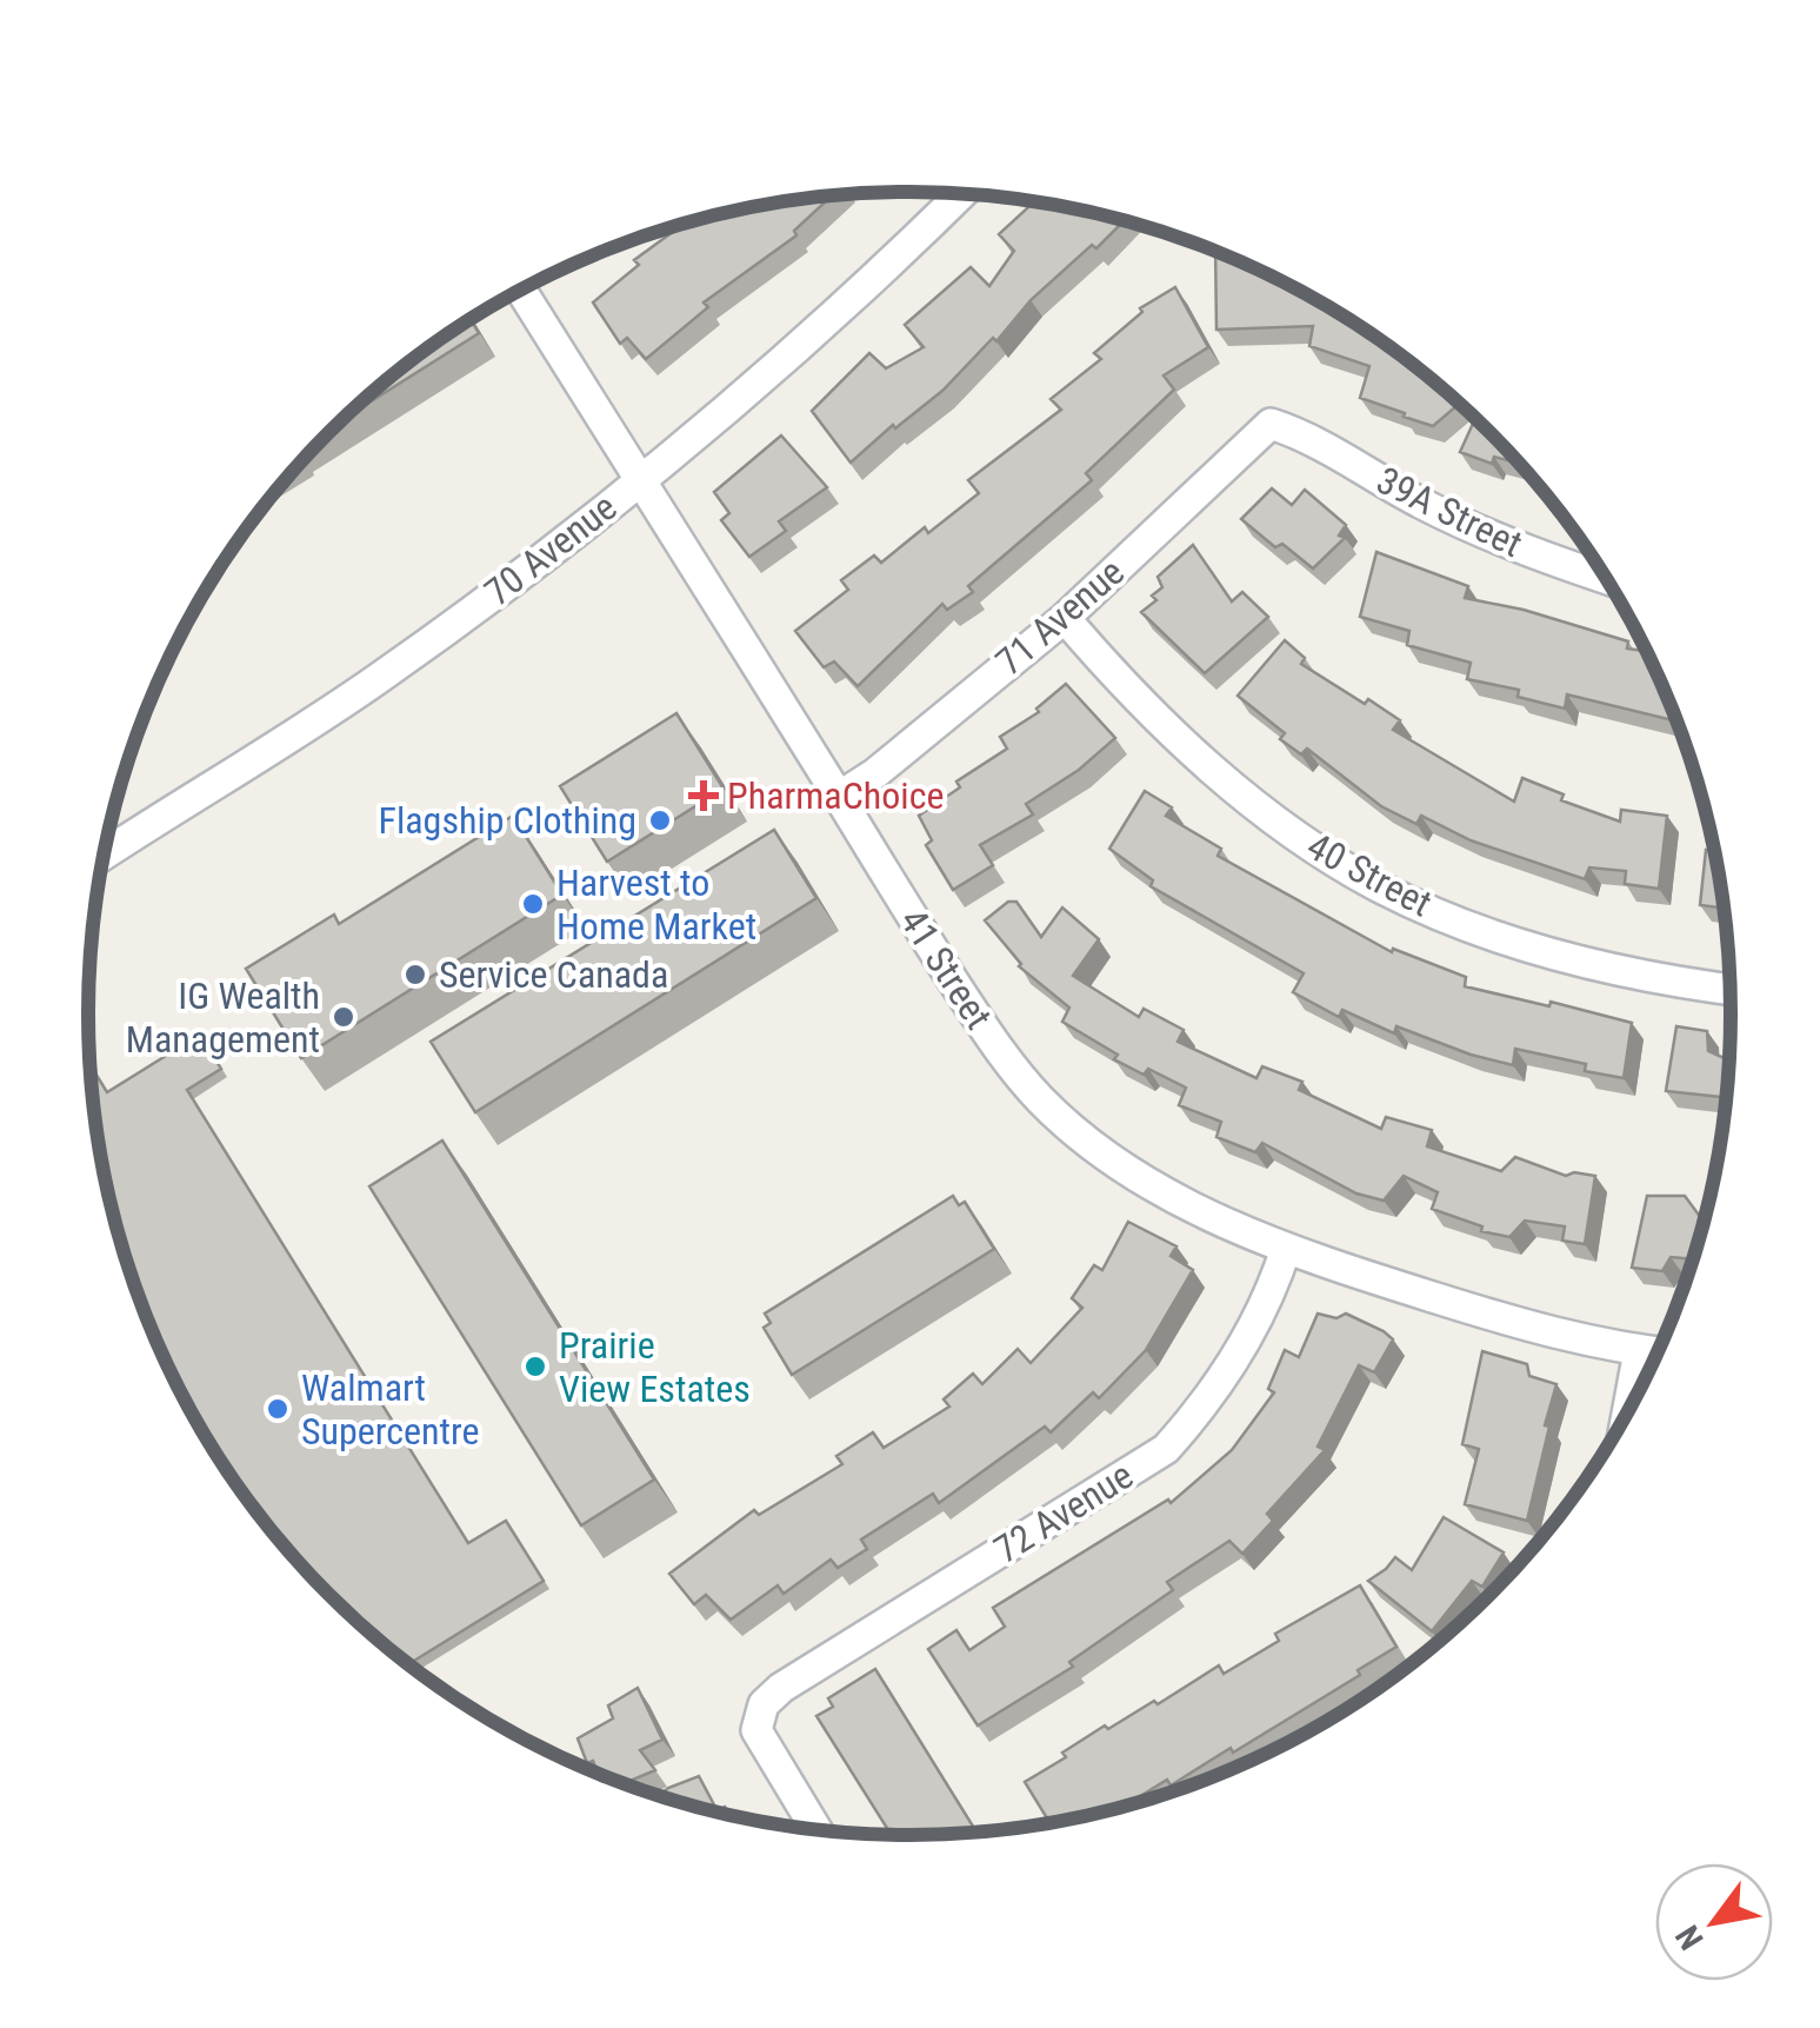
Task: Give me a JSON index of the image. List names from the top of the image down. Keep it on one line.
{"streets":{"street":["39A Street","70 Avenue","71 Avenue","40 Street","41 Street","72 Avenue"]},"crossings":[["39A Street","71 Avenue"],["70 Avenue","41 Street"],["71 Avenue","40 Street"],["71 Avenue","41 Street"],["41 Street","72 Avenue"]],"places":{"health":["PharmaChoice"],"other":["Flagship Clothing","Harvest to Home Market","Service Canada","IG Wealth Management","Prairie View Estates","Walmart Supercentre"]},"north":"bottom left"}
